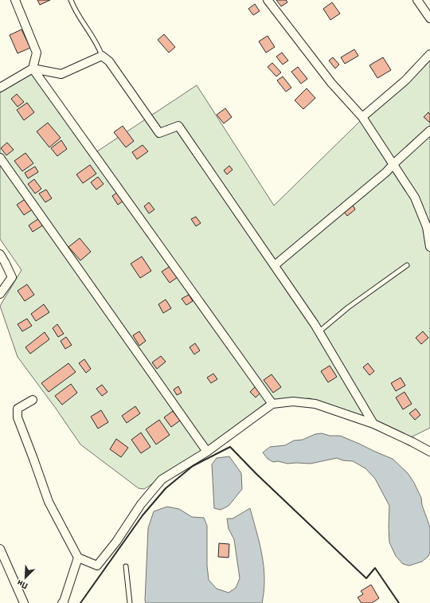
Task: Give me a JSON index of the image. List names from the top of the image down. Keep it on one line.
{"north":"bottom left"}
